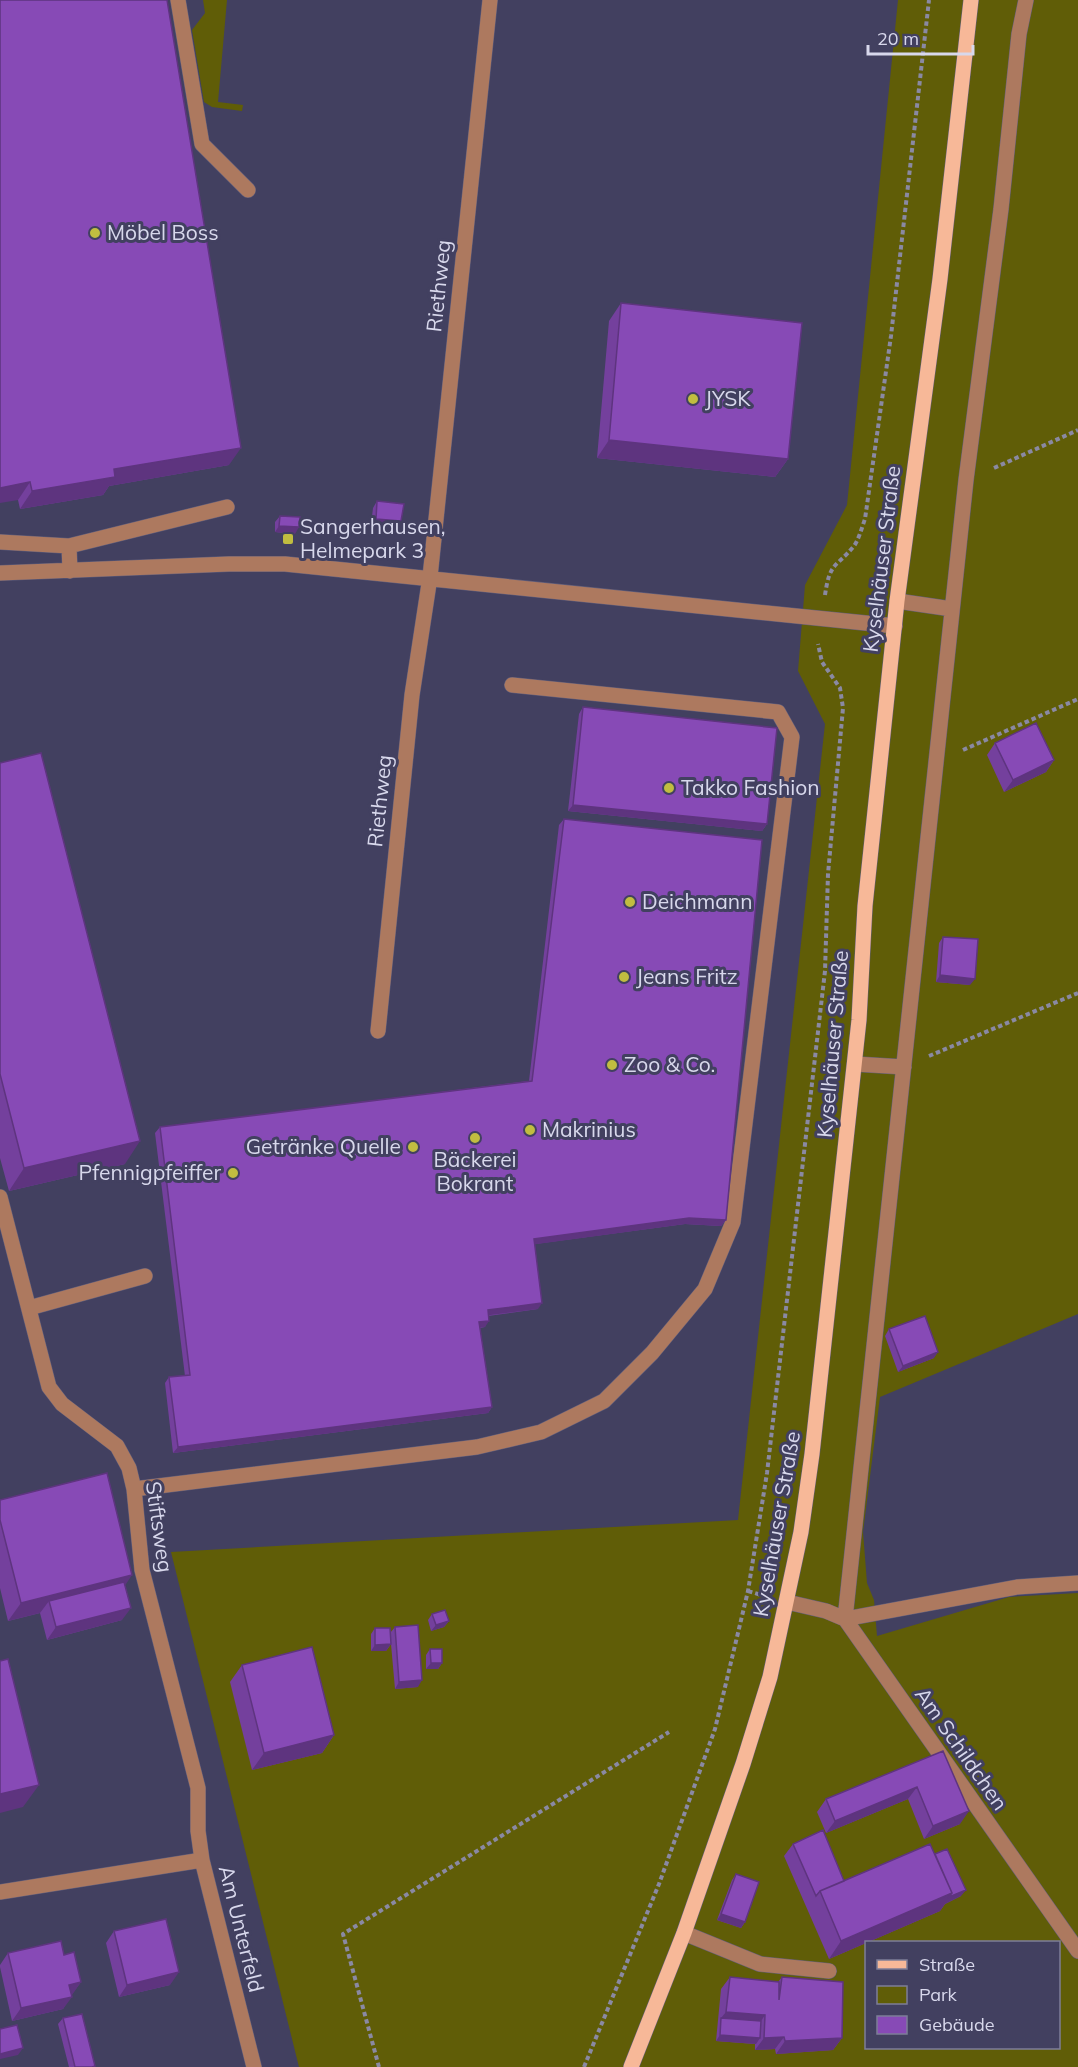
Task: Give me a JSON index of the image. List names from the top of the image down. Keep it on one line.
{"streets":{"main road":["Kyselhäuser Straße"],"street":["Riethweg","Stiftsweg","Am Schildchen","Am Unterfeld"]},"crossings":[["Stiftsweg","Am Unterfeld"]],"places":{"other":["Möbel Boss","JYSK","Takko Fashion","Deichmann","Jeans Fritz","Zoo & Co.","Makrinius","Bäckerei Bokrant","Getränke Quelle","Pfennigpfeiffer"],"transit":["Sangerhausen, Helmepark 3"]},"legend":["Straße","Park","Gebäude"],"scale_bar":"20 m"}
